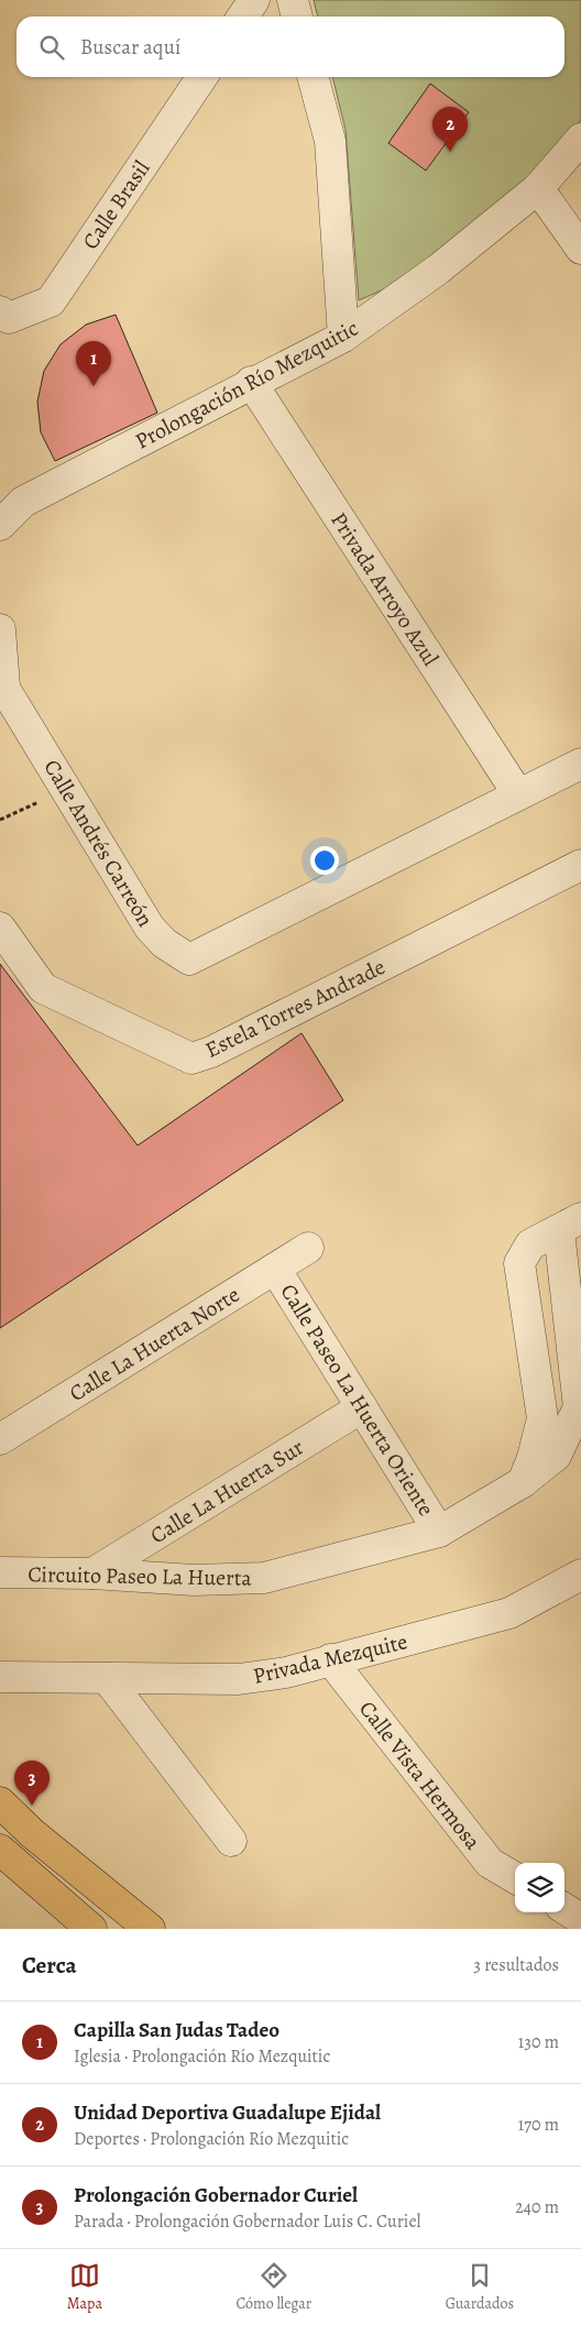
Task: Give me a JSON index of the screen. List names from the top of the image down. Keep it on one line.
{"streets":{"street":["Calle Brasil","Prolongación Río Mezquitic","Privada Arroyo Azul","Calle Andrés Carreón","Estela Torres Andrade","Calle La Huerta Norte","Calle Paseo La Huerta Oriente","Calle La Huerta Sur","Circuito Paseo La Huerta","Privada Mezquite","Calle Vista Hermosa"]},"crossings":[["Prolongación Río Mezquitic","Privada Arroyo Azul"],["Privada Arroyo Azul","Calle Andrés Carreón"],["Calle La Huerta Norte","Calle Paseo La Huerta Oriente"],["Calle Paseo La Huerta Oriente","Calle La Huerta Sur"],["Calle Paseo La Huerta Oriente","Circuito Paseo La Huerta"],["Calle La Huerta Sur","Circuito Paseo La Huerta"],["Privada Mezquite","Calle Vista Hermosa"]],"page":{"search":"Buscar aquí","pins":["2","1","3"],"heading":["Cerca","3 resultados"],"list":[{"mark":"1","name":"Capilla San Judas Tadeo","note":"Iglesia · Prolongación Río Mezquitic","value":"130 m"},{"mark":"2","name":"Unidad Deportiva Guadalupe Ejidal","note":"Deportes · Prolongación Río Mezquitic","value":"170 m"},{"mark":"3","name":"Prolongación Gobernador Curiel","note":"Parada · Prolongación Gobernador Luis C. Curiel","value":"240 m"}],"nav":["Mapa","Cómo llegar","Guardados"]}}
